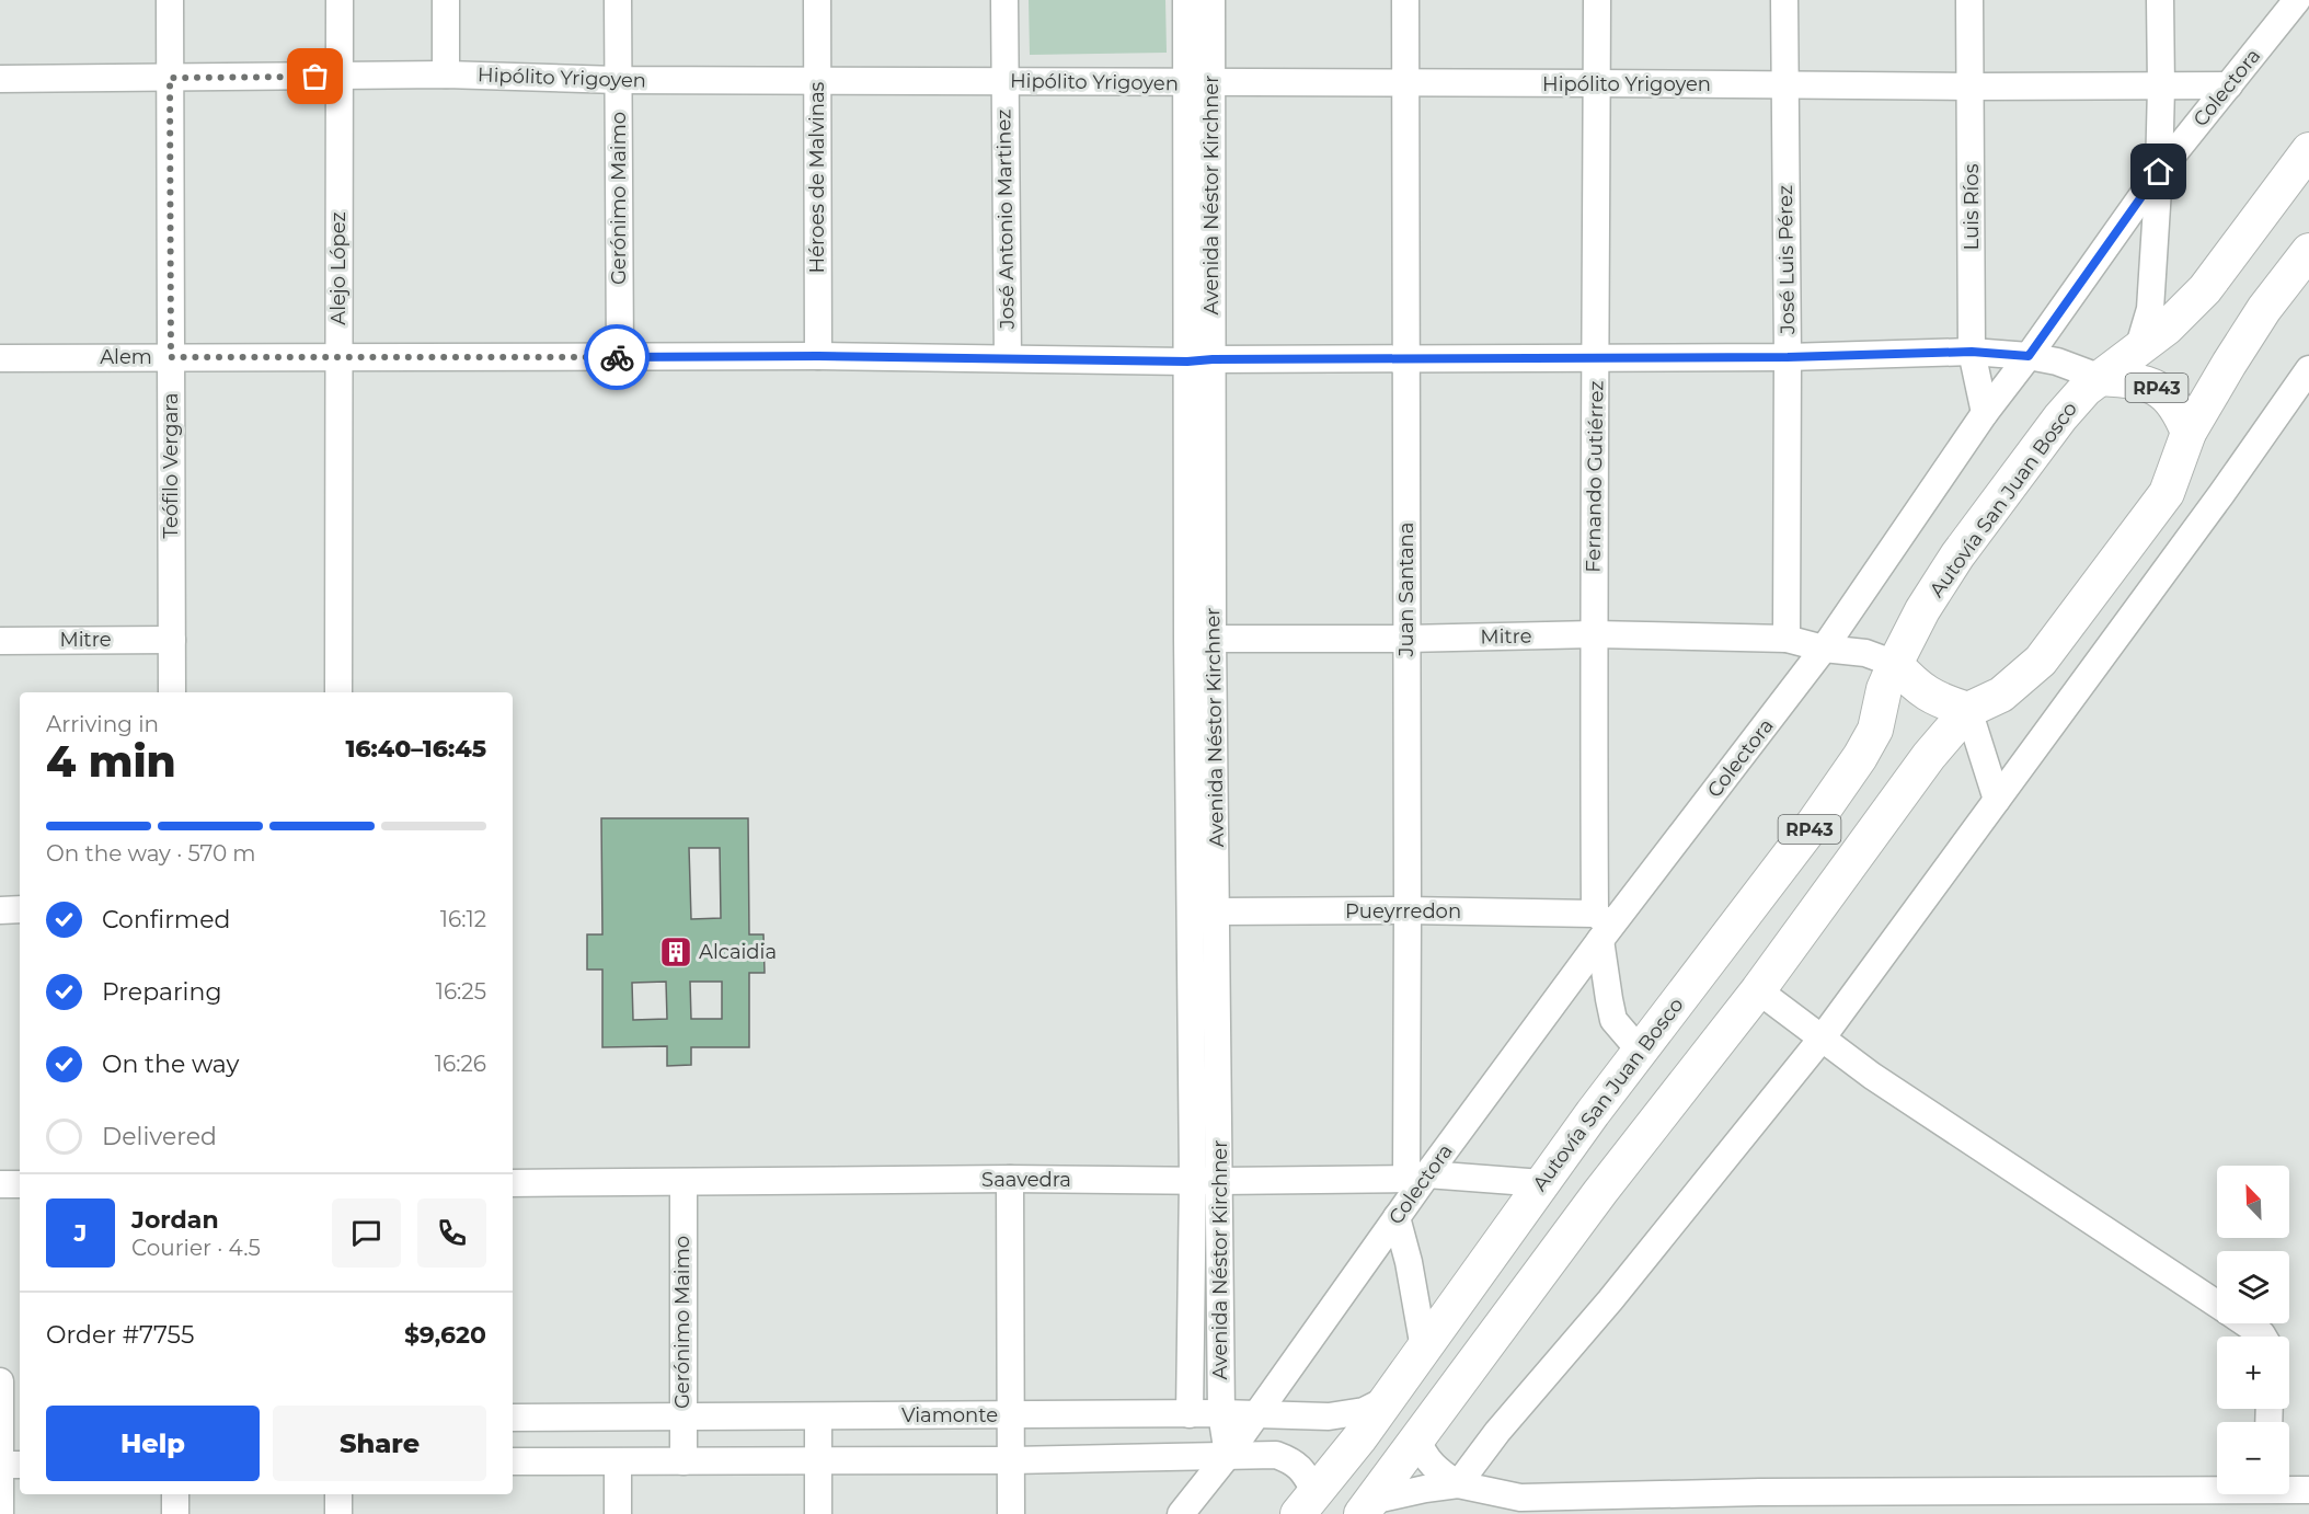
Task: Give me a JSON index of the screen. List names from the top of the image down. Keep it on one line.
{"streets":{"main road":["RP43","Autovía San Juan Bosco"],"street":["Hipólito Yrigoyen","Colectora","Héroes de Malvinas","Avenida Néstor Kirchner","Gerónimo Maimo","Luis Ríos","José Antonio Martinez","José Luis Pérez","Alejo López","Alem","Teófilo Vergara","Fernando Gutiérrez","Juan Santana","Mitre","Pueyrredon","Saavedra","Viamonte"]},"crossings":[["Hipólito Yrigoyen","Colectora"],["Hipólito Yrigoyen","Héroes de Malvinas"],["Hipólito Yrigoyen","Avenida Néstor Kirchner"],["Hipólito Yrigoyen","Gerónimo Maimo"],["Hipólito Yrigoyen","Luis Ríos"],["Hipólito Yrigoyen","José Antonio Martinez"],["Hipólito Yrigoyen","José Luis Pérez"],["Hipólito Yrigoyen","Alejo López"],["Hipólito Yrigoyen","Teófilo Vergara"],["Hipólito Yrigoyen","Fernando Gutiérrez"],["Hipólito Yrigoyen","Juan Santana"],["Colectora","Avenida Néstor Kirchner"],["Colectora","Luis Ríos"],["Colectora","Alem"],["Colectora","Fernando Gutiérrez"],["Colectora","Juan Santana"],["Colectora","Mitre"],["Colectora","Pueyrredon"],["Colectora","Saavedra"],["Colectora","Viamonte"],["Héroes de Malvinas","Alem"],["Avenida Néstor Kirchner","Alem"],["Avenida Néstor Kirchner","Mitre"],["Avenida Néstor Kirchner","Pueyrredon"],["Avenida Néstor Kirchner","Saavedra"],["Avenida Néstor Kirchner","Viamonte"],["Gerónimo Maimo","Alem"],["Gerónimo Maimo","Saavedra"],["Gerónimo Maimo","Viamonte"],["Luis Ríos","Alem"],["José Antonio Martinez","Alem"],["José Luis Pérez","Alem"],["José Luis Pérez","Mitre"],["Alejo López","Alem"],["Alem","RP43"],["Alem","Teófilo Vergara"],["Alem","Fernando Gutiérrez"],["Alem","Autovía San Juan Bosco"],["Alem","Juan Santana"],["RP43","Autovía San Juan Bosco"],["Teófilo Vergara","Mitre"],["Fernando Gutiérrez","Autovía San Juan Bosco"],["Fernando Gutiérrez","Mitre"],["Fernando Gutiérrez","Pueyrredon"],["Autovía San Juan Bosco","Mitre"],["Autovía San Juan Bosco","Saavedra"],["Autovía San Juan Bosco","Viamonte"],["Juan Santana","Mitre"],["Juan Santana","Pueyrredon"],["Juan Santana","Saavedra"]],"places":{"building":["Alcaidia"]},"north":"top left","page":{"heading":["4 min","Arriving in","16:40–16:45"],"panel":["Jordan","Courier · 4.5","Order #7755","$9,620"],"bar":"On the way · 570 m","list":[["Confirmed","16:12"],["Preparing","16:25"],["On the way","16:26"],"Delivered"],"map_buttons":["+","−"],"round":"J","buttons":["Help","Share"]}}
